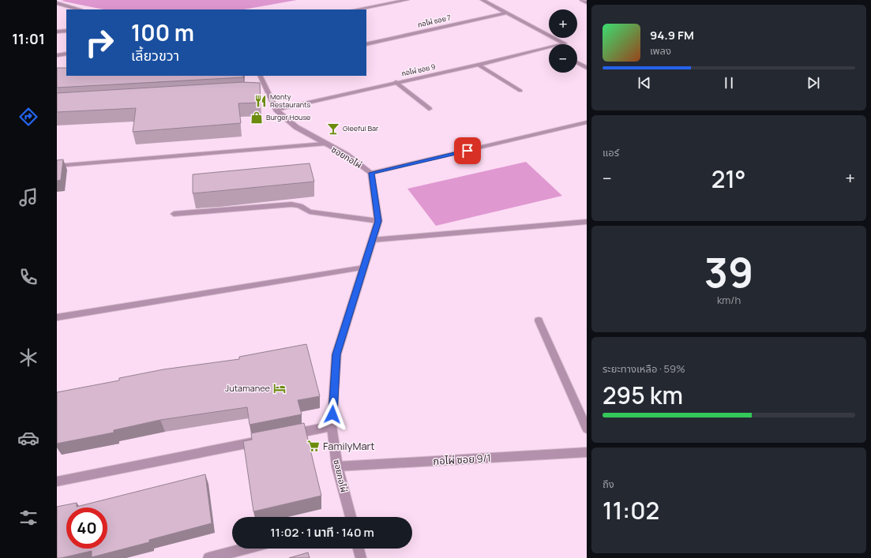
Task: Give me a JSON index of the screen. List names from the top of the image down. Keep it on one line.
{"streets":{"street":["กอไผ่ ซอย 7","กอไผ่ ซอย 9","ซอยกอไผ่","กอไผ่ ซอย 9/1"]},"crossings":[["กอไผ่ ซอย 7","กอไผ่ ซอย 9"],["กอไผ่ ซอย 9","ซอยกอไผ่"],["ซอยกอไผ่","กอไผ่ ซอย 9/1"]],"places":{"restaurant":["Monty Restaurants"],"shop":["Burger House"],"bar":["Gleeful Bar"],"hotel":["Jutamanee"],"supermarket":["FamilyMart"]},"page":{"tabs":"11:01","map_buttons":["+","−"],"turn":["100 m","เลี้ยวขวา"],"song":["94.9 FM","เพลง"],"tile":["แอร์",["39","km/h"],["ระยะทางเหลือ · 59%","295 km"],["ถึง","11:02"]],"heat":["−","21°","+"],"limit":"40","trip":"11:02 · 1 นาที · 140 m"}}
